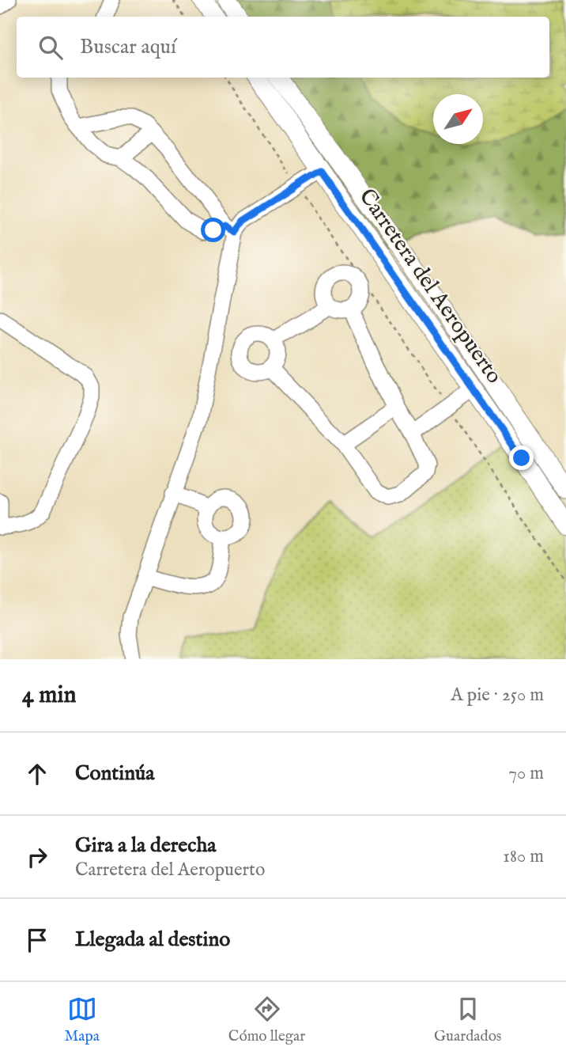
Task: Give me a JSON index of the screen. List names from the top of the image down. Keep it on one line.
{"streets":{"main road":["Carretera del Aeropuerto"]},"north":"top right","page":{"search":"Buscar aquí","heading":["4 min","A pie · 250 m"],"list":[["Continúa","70 m"],["Gira a la derecha","Carretera del Aeropuerto","180 m"],"Llegada al destino"],"nav":["Mapa","Cómo llegar","Guardados"]}}
